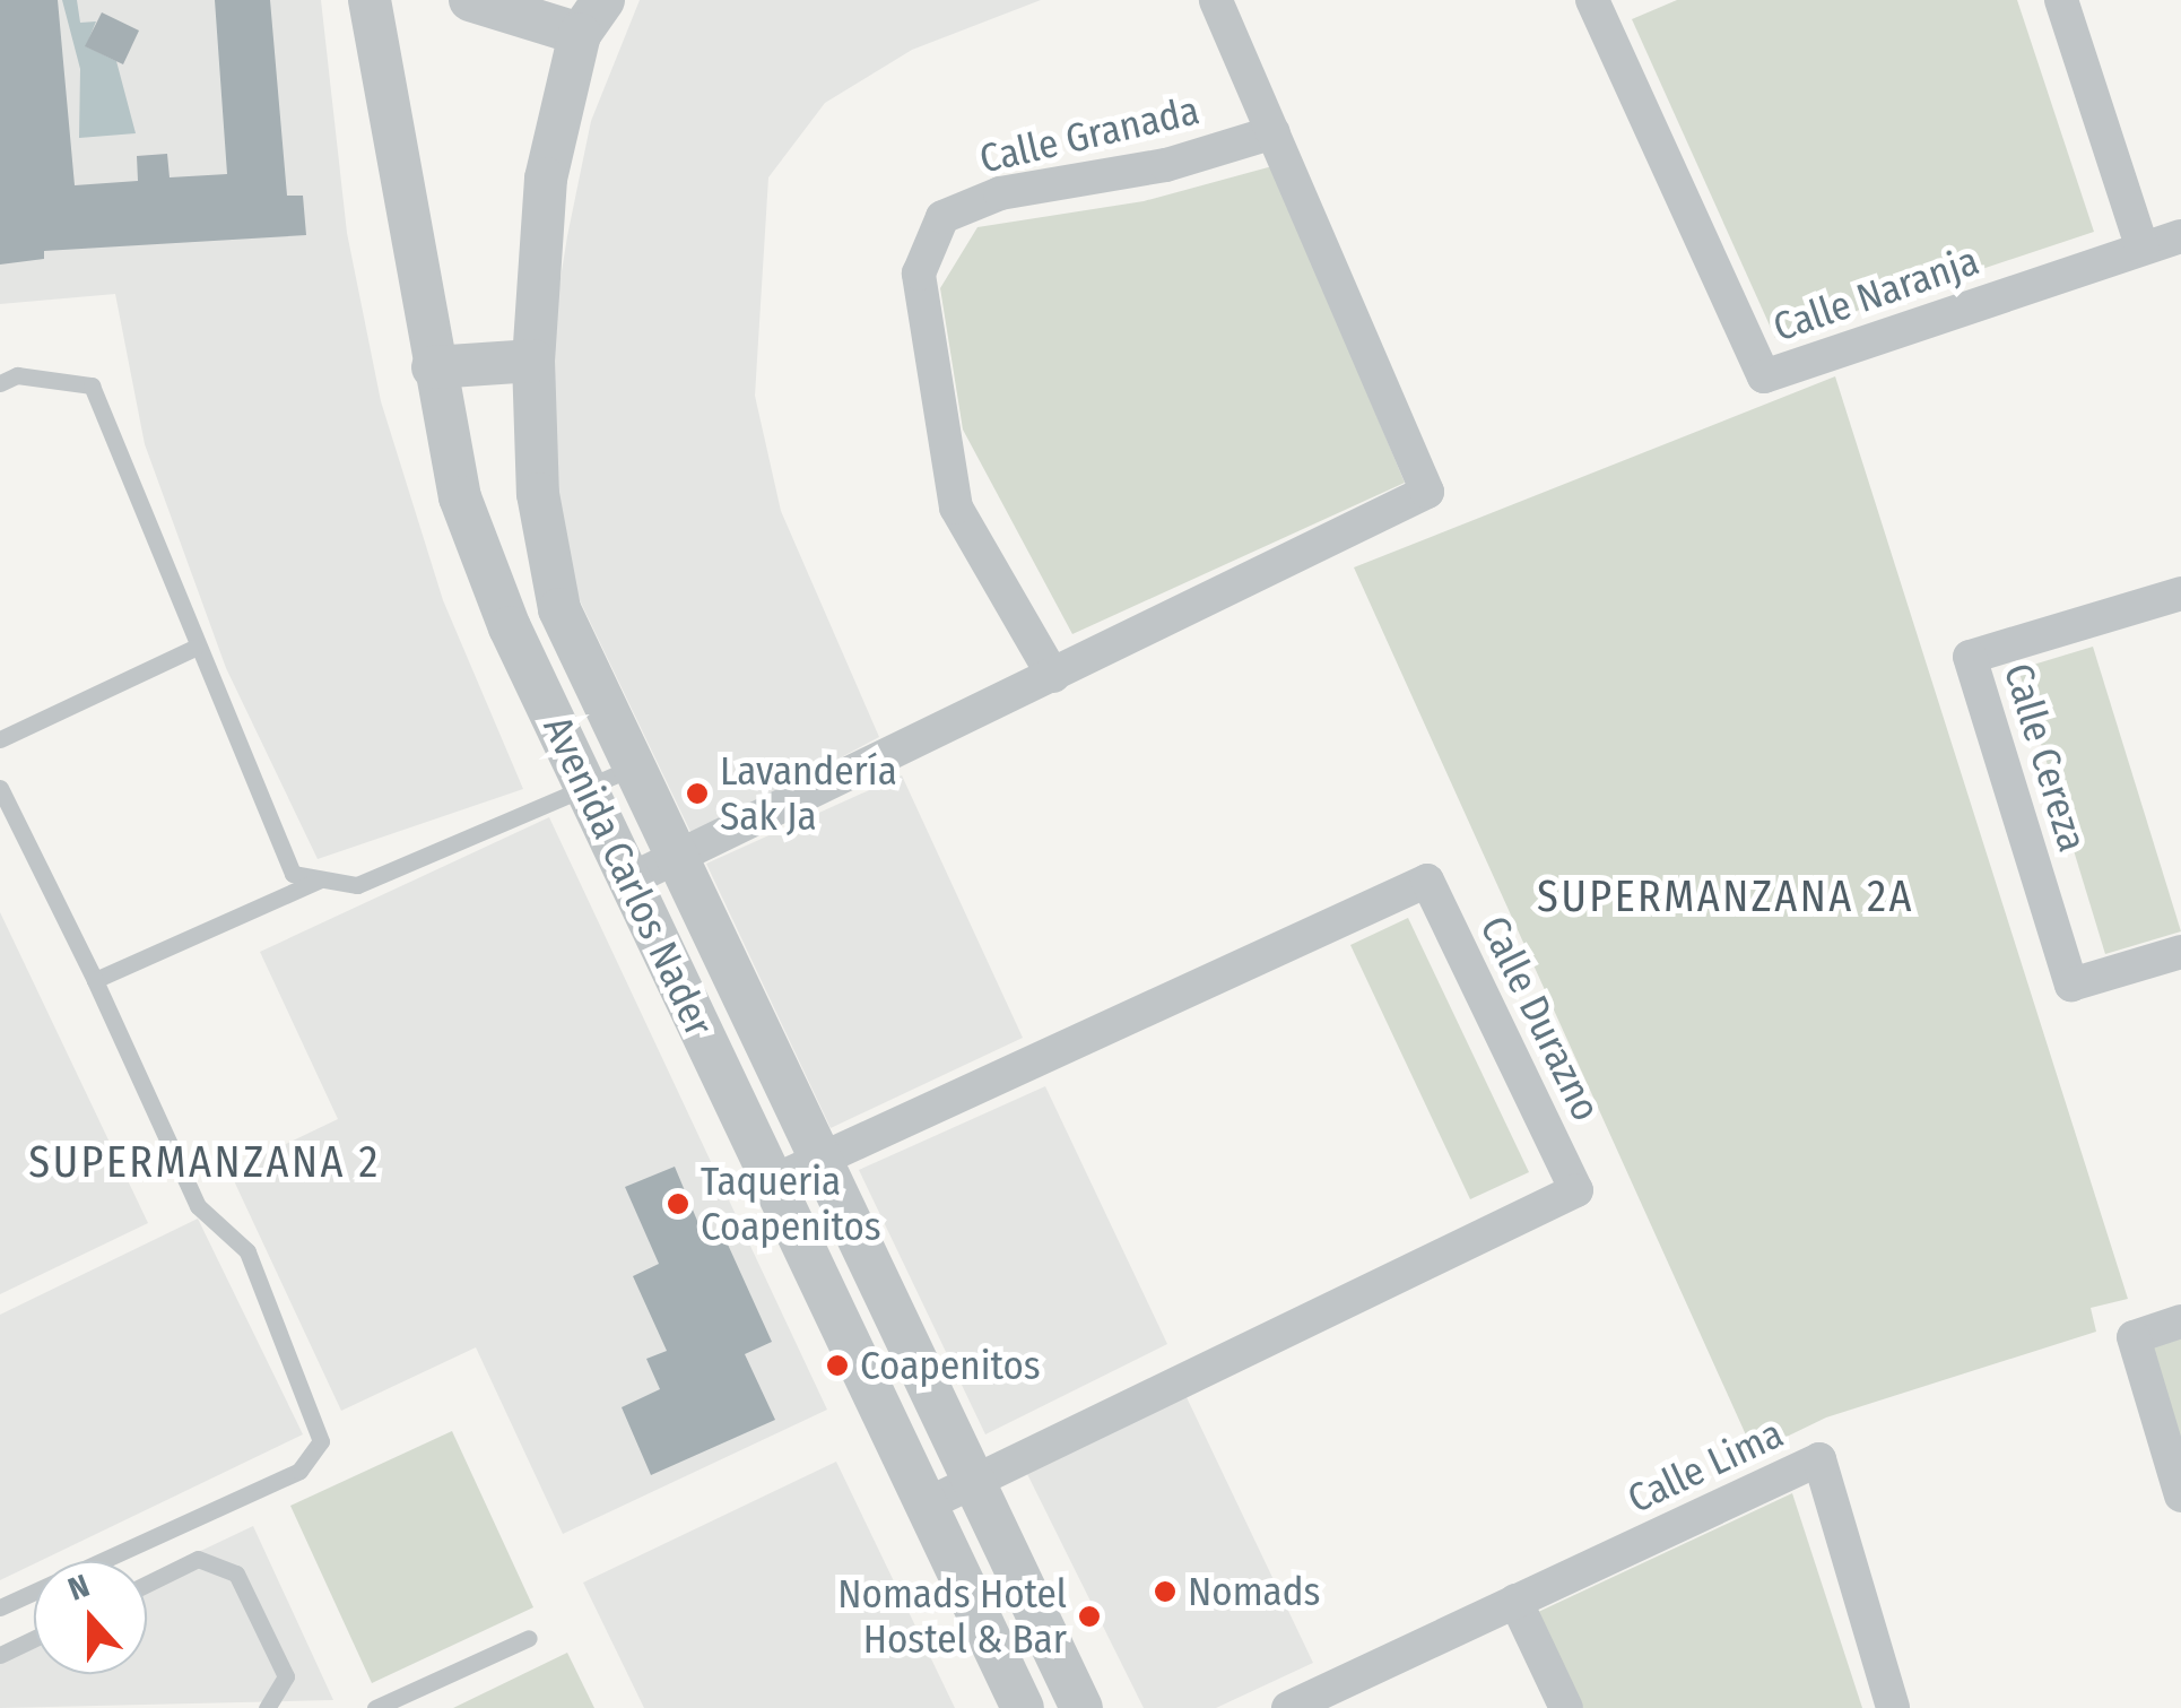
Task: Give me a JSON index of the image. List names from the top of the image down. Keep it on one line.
{"streets":{"street":["Calle Granada","Calle Naranja","Calle Cereza","Avenida Carlos Nader","Calle Durazno","Calle Lima"]},"crossings":[["Calle Granada","Avenida Carlos Nader"],["Avenida Carlos Nader","Calle Durazno"]],"districts":["SUPERMANZANA 2A","SUPERMANZANA 2"],"places":["Lavandería Sak Ja","Taqueria Coapenitos","Coapenitos","Nomads","Nomads Hotel Hostel & Bar"],"north":"top"}
